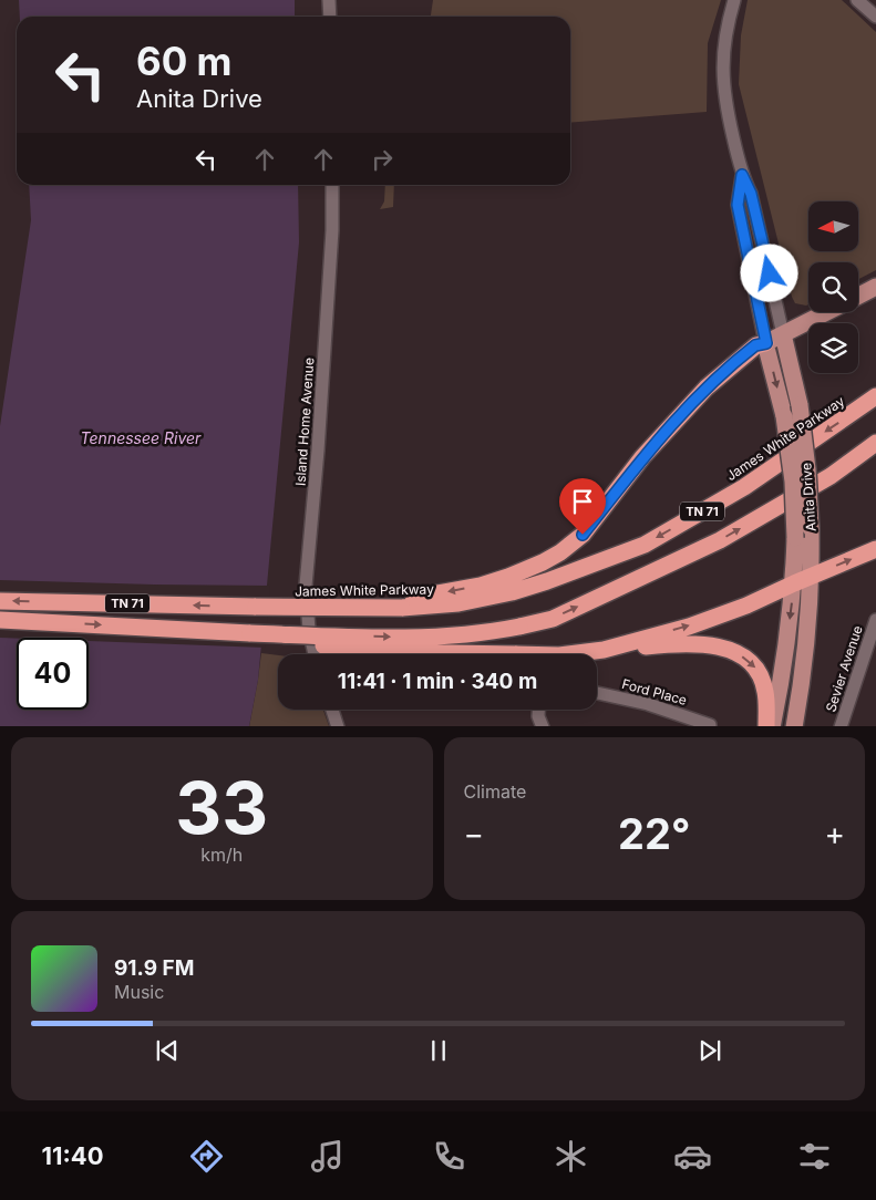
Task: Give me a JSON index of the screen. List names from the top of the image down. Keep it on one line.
{"streets":{"highway":["James White Parkway","TN 71"],"main road":["Anita Drive"],"street":["Island Home Avenue","Sevier Avenue","Ford Place"]},"water":["Tennessee River"],"north":"left","page":{"turn":["60 m","Anita Drive"],"limit":"40","trip":"11:41 · 1 min · 340 m","tile":[["33","km/h"],"Climate"],"heat":["−","22°","+"],"song":["91.9 FM","Music"],"tabs":"11:40"}}
